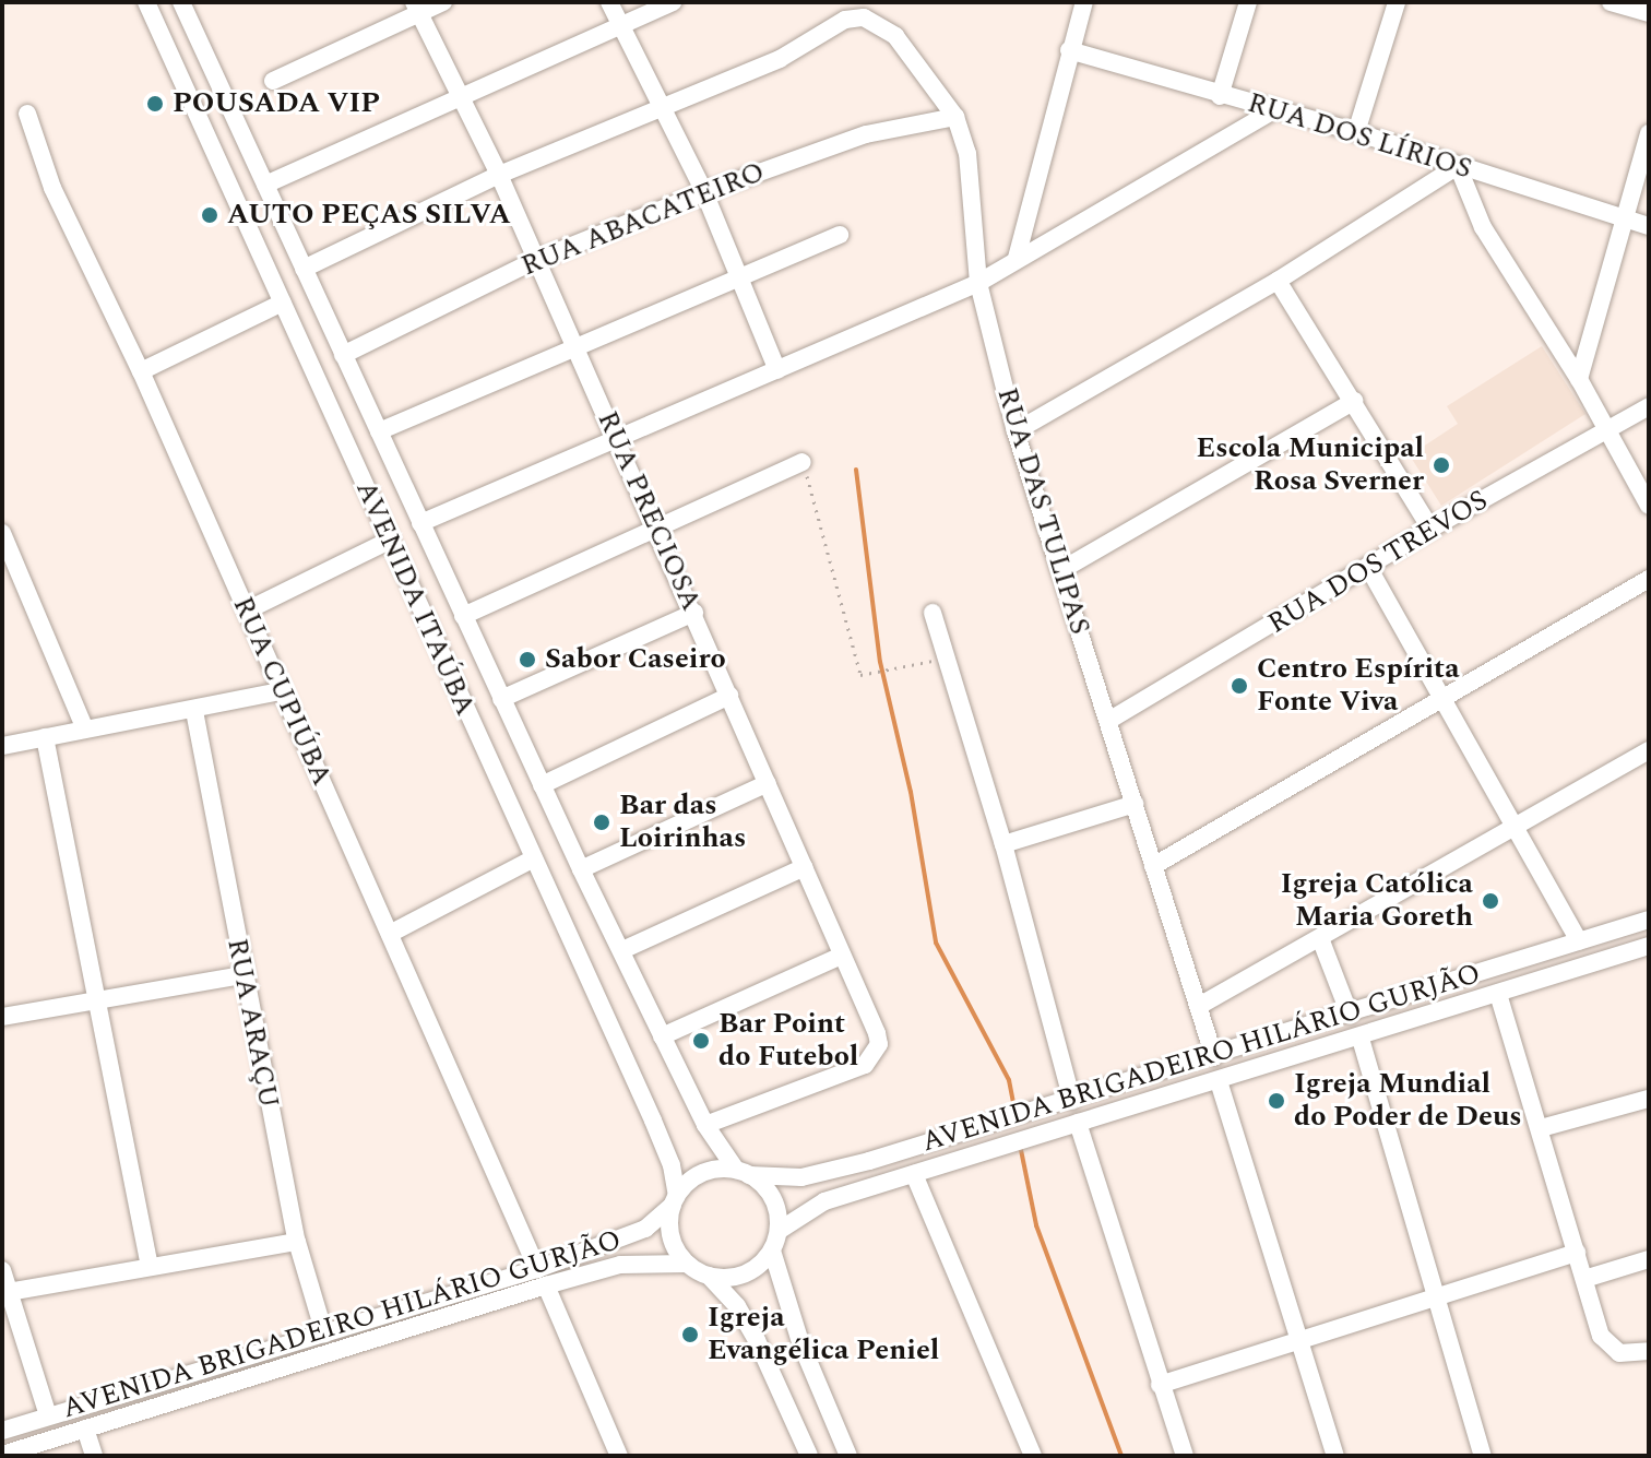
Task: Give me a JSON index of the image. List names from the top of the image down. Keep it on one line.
{"streets":{"street":["RUA DOS LÍRIOS","RUA ABACATEIRO","RUA PRECIOSA","RUA DAS TULIPAS","RUA DOS TREVOS","AVENIDA ITAÚBA","RUA CUPIÚBA","RUA ARAÇU","AVENIDA BRIGADEIRO HILÁRIO GURJÃO"]},"crossings":[["RUA ABACATEIRO","RUA PRECIOSA"],["RUA ABACATEIRO","RUA DAS TULIPAS"],["RUA ABACATEIRO","AVENIDA ITAÚBA"],["RUA PRECIOSA","AVENIDA ITAÚBA"],["RUA DAS TULIPAS","RUA DOS TREVOS"],["RUA DAS TULIPAS","AVENIDA BRIGADEIRO HILÁRIO GURJÃO"],["AVENIDA ITAÚBA","AVENIDA BRIGADEIRO HILÁRIO GURJÃO"],["RUA CUPIÚBA","AVENIDA BRIGADEIRO HILÁRIO GURJÃO"],["RUA ARAÇU","AVENIDA BRIGADEIRO HILÁRIO GURJÃO"]],"places":["POUSADA VIP","AUTO PEÇAS SILVA","Escola Municipal Rosa Sverner","Sabor Caseiro","Centro Espírita Fonte Viva","Bar das Loirinhas","Igreja Católica Maria Goreth","Bar Point do Futebol","Igreja Mundial do Poder de Deus","Igreja Evangélica Peniel"]}
